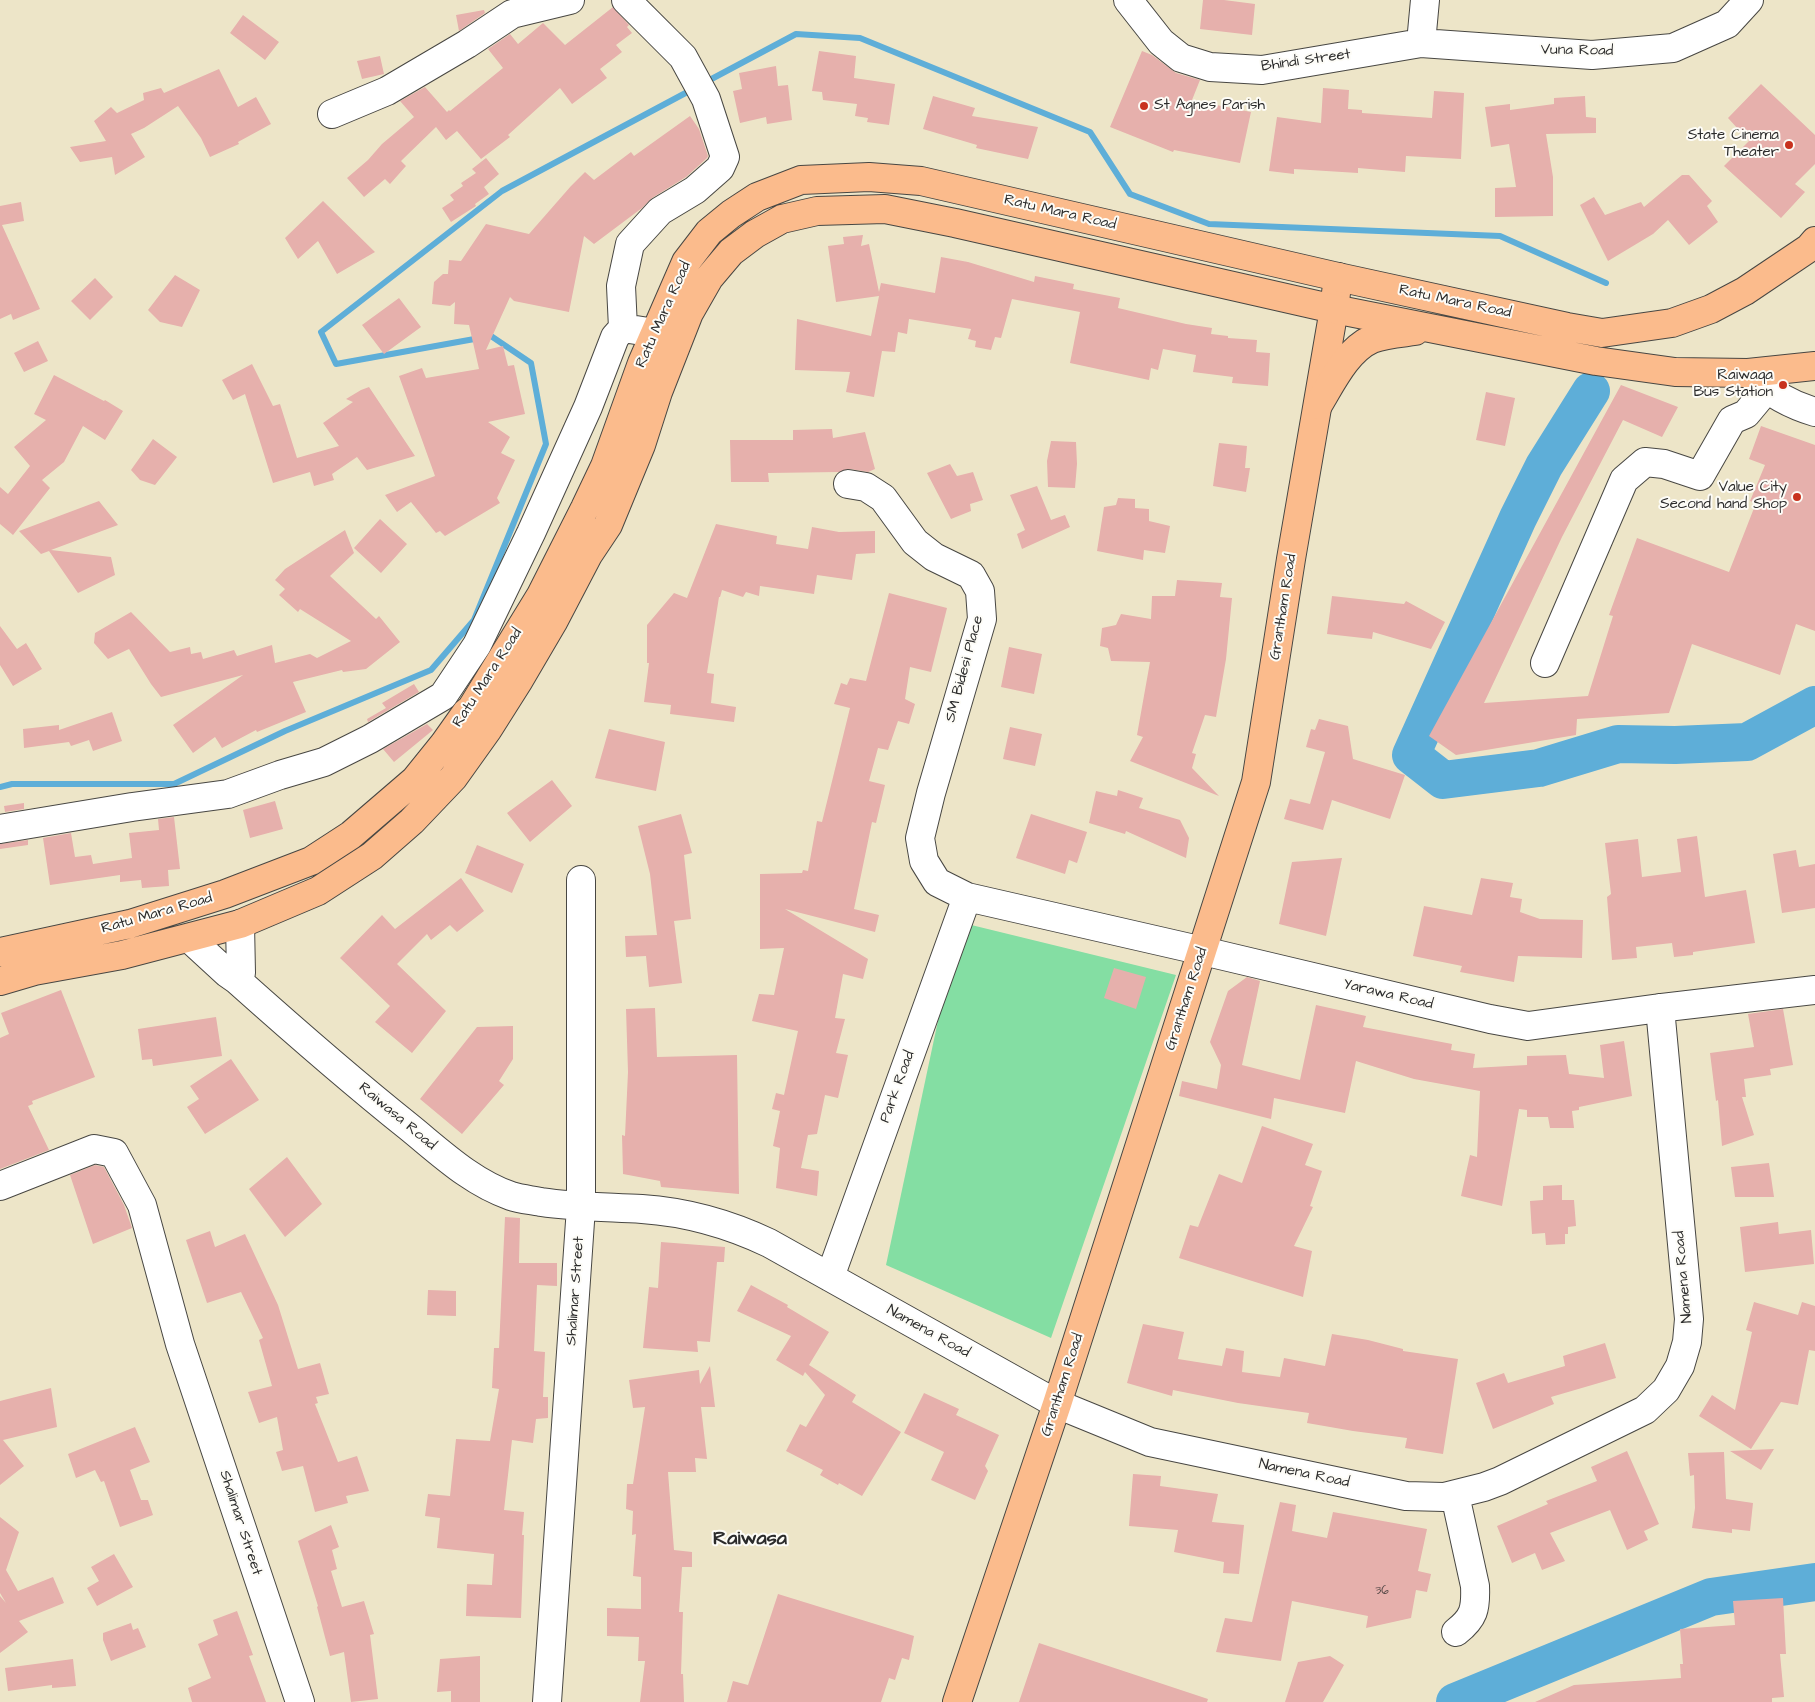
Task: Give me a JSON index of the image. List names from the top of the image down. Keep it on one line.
{"streets":{"main road":["Ratu Mara Road","Grantham Road"],"street":["Vuna Road","Bhindi Street","SM Bidesi Place","Yarawa Road","Park Road","Raiwasa Road","Namena Road","Shalimar Street"]},"crossings":[["Vuna Road","Bhindi Street"],["Ratu Mara Road","Grantham Road"],["Ratu Mara Road","Raiwasa Road"],["Grantham Road","Yarawa Road"],["Grantham Road","Namena Road"],["SM Bidesi Place","Yarawa Road"],["SM Bidesi Place","Park Road"],["Yarawa Road","Park Road"],["Yarawa Road","Namena Road"],["Park Road","Namena Road"],["Raiwasa Road","Namena Road"],["Raiwasa Road","Shalimar Street"],["Namena Road","Shalimar Street"]],"districts":["Raiwasa"],"places":["St Agnes Parish","State Cinema Theater","Raiwaqa Bus Station","Value City Second hand Shop"],"house_numbers":["36"]}
